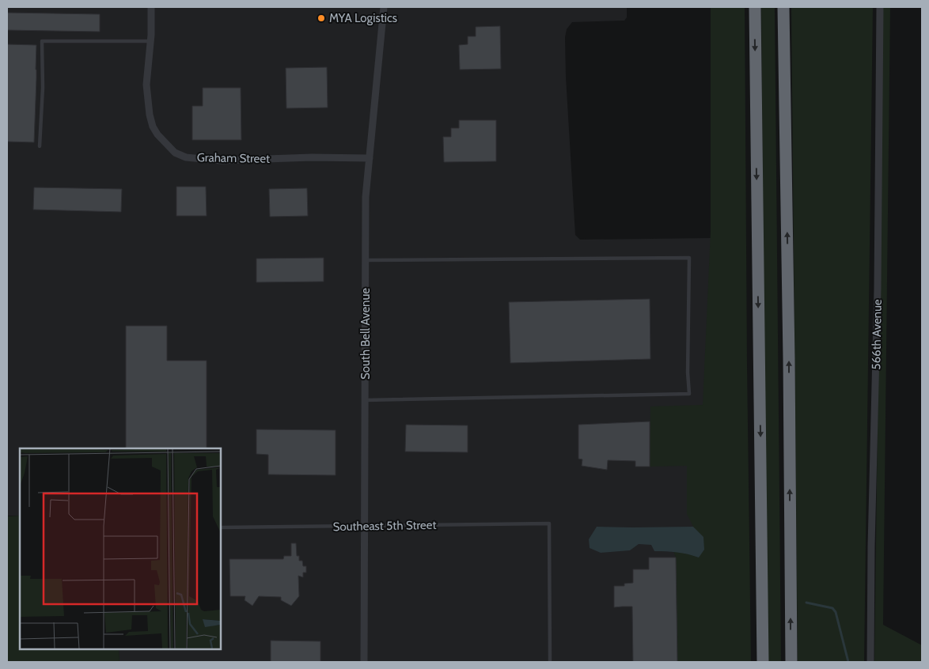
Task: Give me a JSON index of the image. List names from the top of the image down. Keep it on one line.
{"streets":{"street":["Graham Street","South Bell Avenue","566th Avenue"],"lane":["Southeast 5th Street"]},"crossings":[["Graham Street","South Bell Avenue"],["South Bell Avenue","Southeast 5th Street"]],"places":["MYA Logistics"]}
